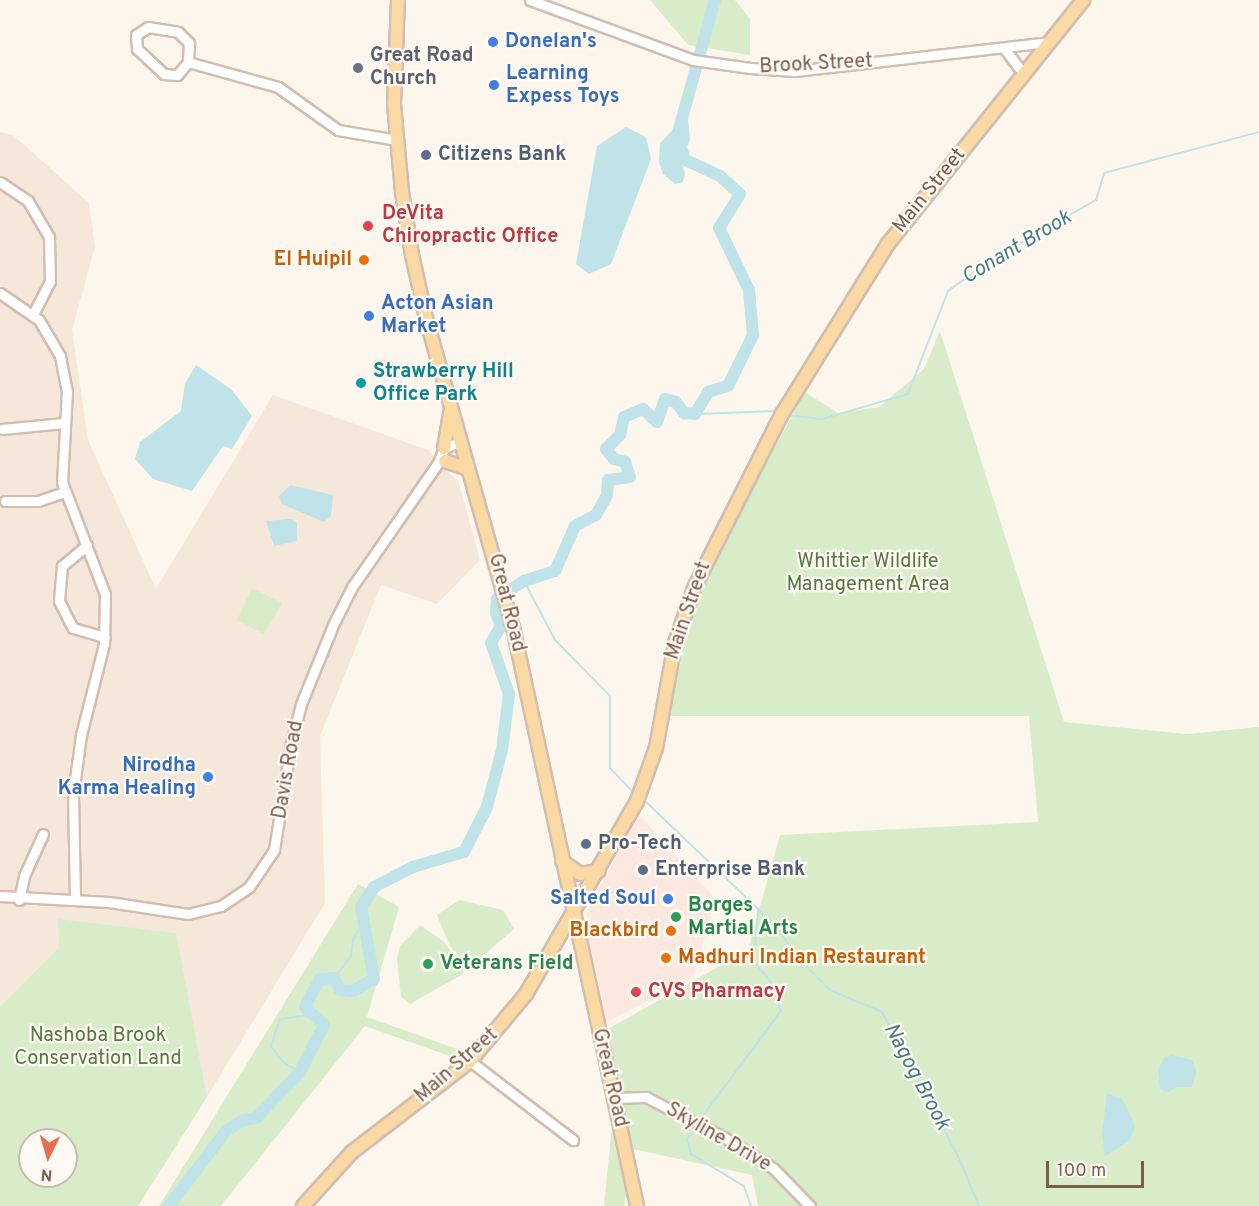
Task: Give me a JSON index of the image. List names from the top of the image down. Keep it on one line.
{"streets":{"main road":["Main Street","Great Road"],"street":["Brook Street","Davis Road","Skyline Drive"]},"crossings":[["Brook Street","Main Street"],["Main Street","Great Road"],["Great Road","Skyline Drive"]],"water":["Conant Brook","Nagog Brook"],"parks":["Whittier Wildlife Management Area","Nashoba Brook Conservation Land"],"places":["Donelan's","Great Road Church","Learning Expess Toys","Citizens Bank","DeVita Chiropractic Office","El Huipil","Acton Asian Market","Strawberry Hill Office Park","Nirodha Karma Healing","Pro-Tech","Enterprise Bank","Salted Soul","Borges Martial Arts","Blackbird","Madhuri Indian Restaurant","Veterans Field","CVS Pharmacy"],"scale_bar":"100 m","north":"bottom"}
